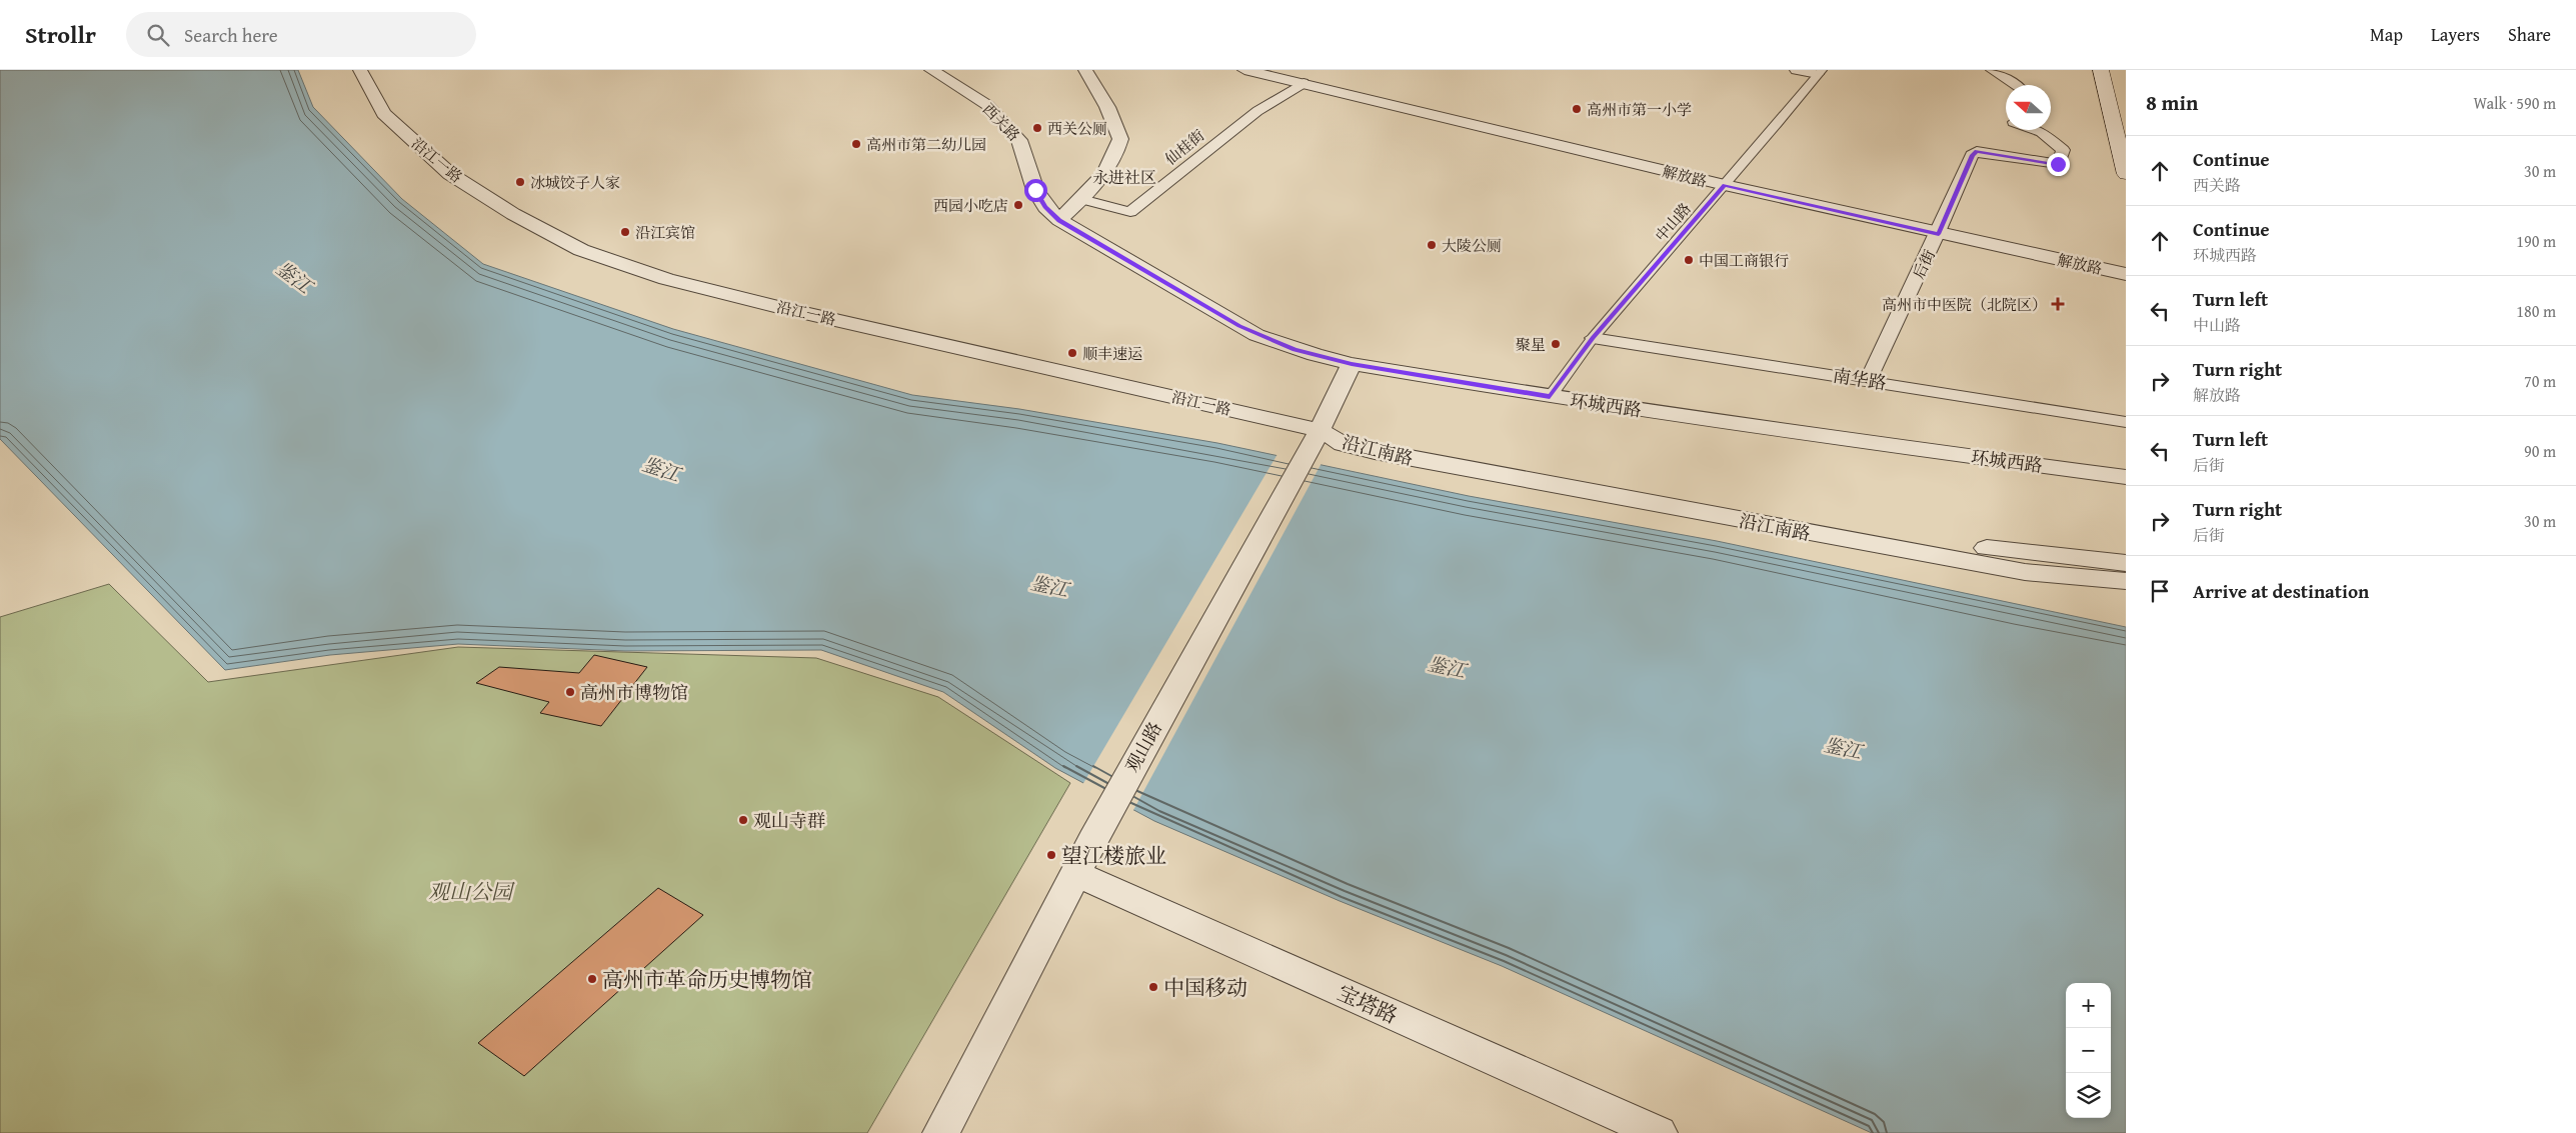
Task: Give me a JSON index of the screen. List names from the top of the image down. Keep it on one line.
{"streets":{"street":["西关路","仙桂街","沿江一路","解放路","中山路","后街","南华路","环城西路","沿江南路","观山路","宝塔路"]},"crossings":[["西关路","环城西路"],["仙桂街","解放路"],["沿江一路","沿江南路"],["沿江一路","观山路"],["解放路","中山路"],["解放路","后街"],["中山路","南华路"],["中山路","环城西路"],["后街","南华路"],["环城西路","观山路"],["沿江南路","观山路"],["观山路","宝塔路"]],"districts":["永进社区"],"water":["鉴江"],"parks":["观山公园"],"places":{"other":["高州市第一小学","西关公厕","高州市第二幼儿园","冰城饺子人家","西园小吃店","沿江宾馆","大陵公厕","中国工商银行","聚星","顺丰速运","高州市博物馆","观山寺群","望江楼旅业","高州市革命历史博物馆","中国移动"],"health":["高州市中医院（北院区）"]},"north":"left","page":{"header":"Strollr","search":"Search here","nav":["Map","Layers","Share"],"heading":["8 min","Walk · 590 m"],"list":[["Continue","西关路","30 m"],["Continue","环城西路","190 m"],["Turn left","中山路","180 m"],["Turn right","解放路","70 m"],["Turn left","后街","90 m"],["Turn right","后街","30 m"],"Arrive at destination"],"map_buttons":["+","−"]}}
